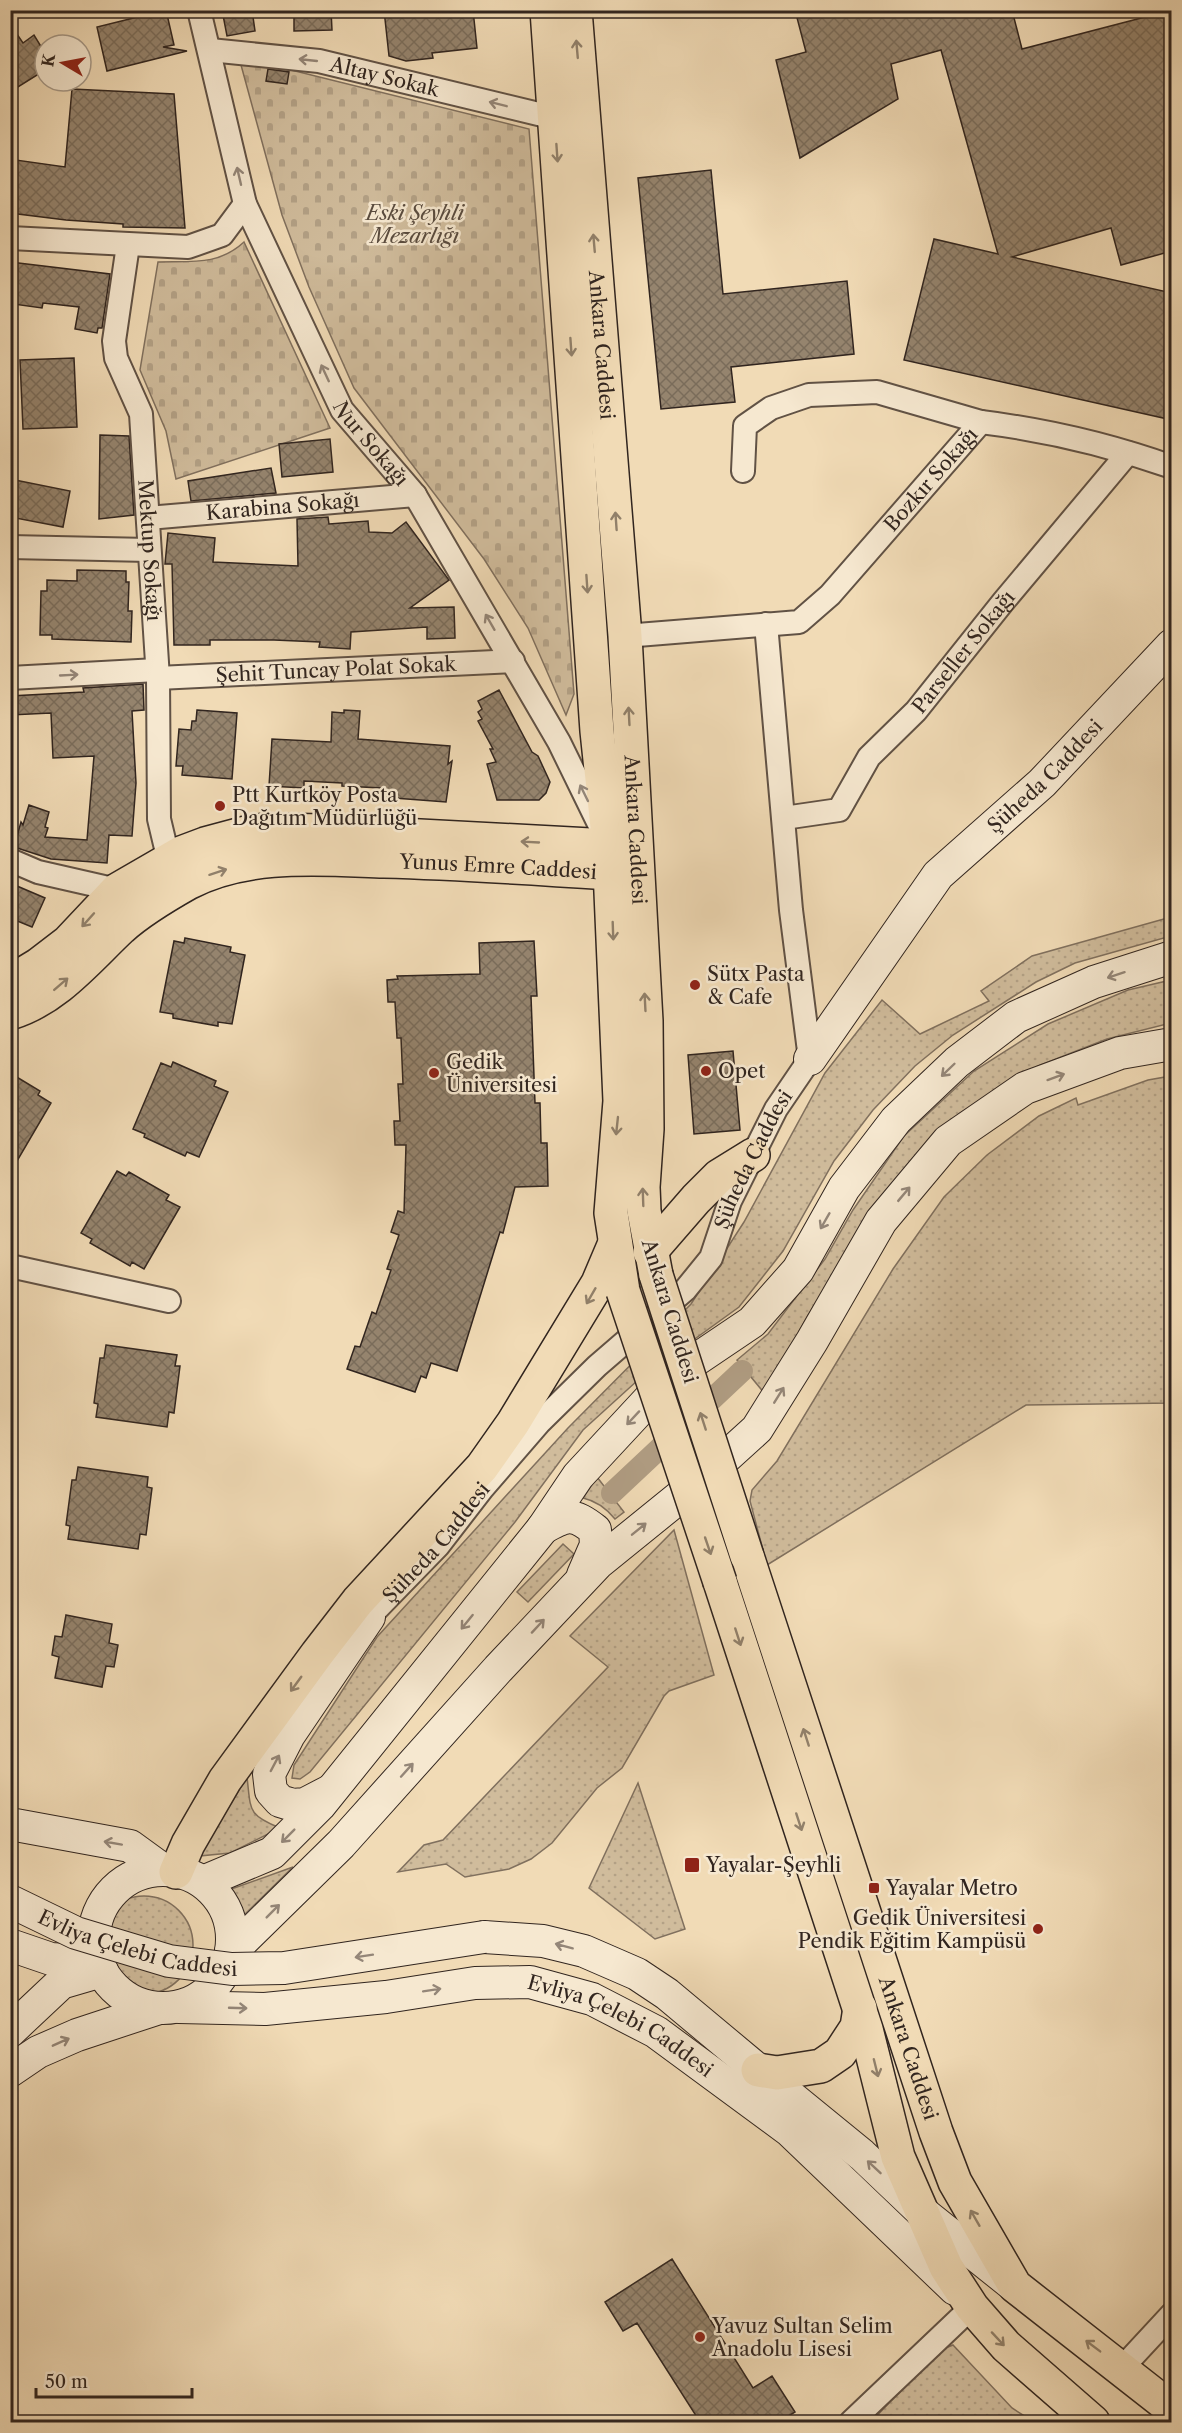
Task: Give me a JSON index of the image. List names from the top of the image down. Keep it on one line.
{"streets":{"main road":["Ankara Caddesi","Yunus Emre Caddesi"],"street":["Altay Sokak","Nur Sokağı","Bozkır Sokağı","Karabina Sokağı","Mektup Sokağı","Parseller Sokağı","Şehit Tuncay Polat Sokak","Şüheda Caddesi","Evliya Çelebi Caddesi"]},"crossings":[["Altay Sokak","Ankara Caddesi"],["Altay Sokak","Nur Sokağı"],["Ankara Caddesi","Nur Sokağı"],["Ankara Caddesi","Bozkır Sokağı"],["Ankara Caddesi","Yunus Emre Caddesi"],["Ankara Caddesi","Evliya Çelebi Caddesi"],["Nur Sokağı","Karabina Sokağı"],["Nur Sokağı","Şehit Tuncay Polat Sokak"],["Nur Sokağı","Yunus Emre Caddesi"],["Karabina Sokağı","Mektup Sokağı"],["Mektup Sokağı","Şehit Tuncay Polat Sokak"],["Mektup Sokağı","Yunus Emre Caddesi"]],"one_way":["Altay Sokak","Nur Sokağı"],"parks":["Eski Şeyhli Mezarlığı"],"places":{"other":["Ptt Kurtköy Posta Dağıtım Müdürlüğü","Sütx Pasta & Cafe","Opet","Gedik Üniversitesi","Gedik Üniversitesi Pendik Eğitim Kampüsü","Yavuz Sultan Selim Anadolu Lisesi"],"transit":["Yayalar-Şeyhli","Yayalar Metro"]},"scale_bar":"50 m","north":"left"}
